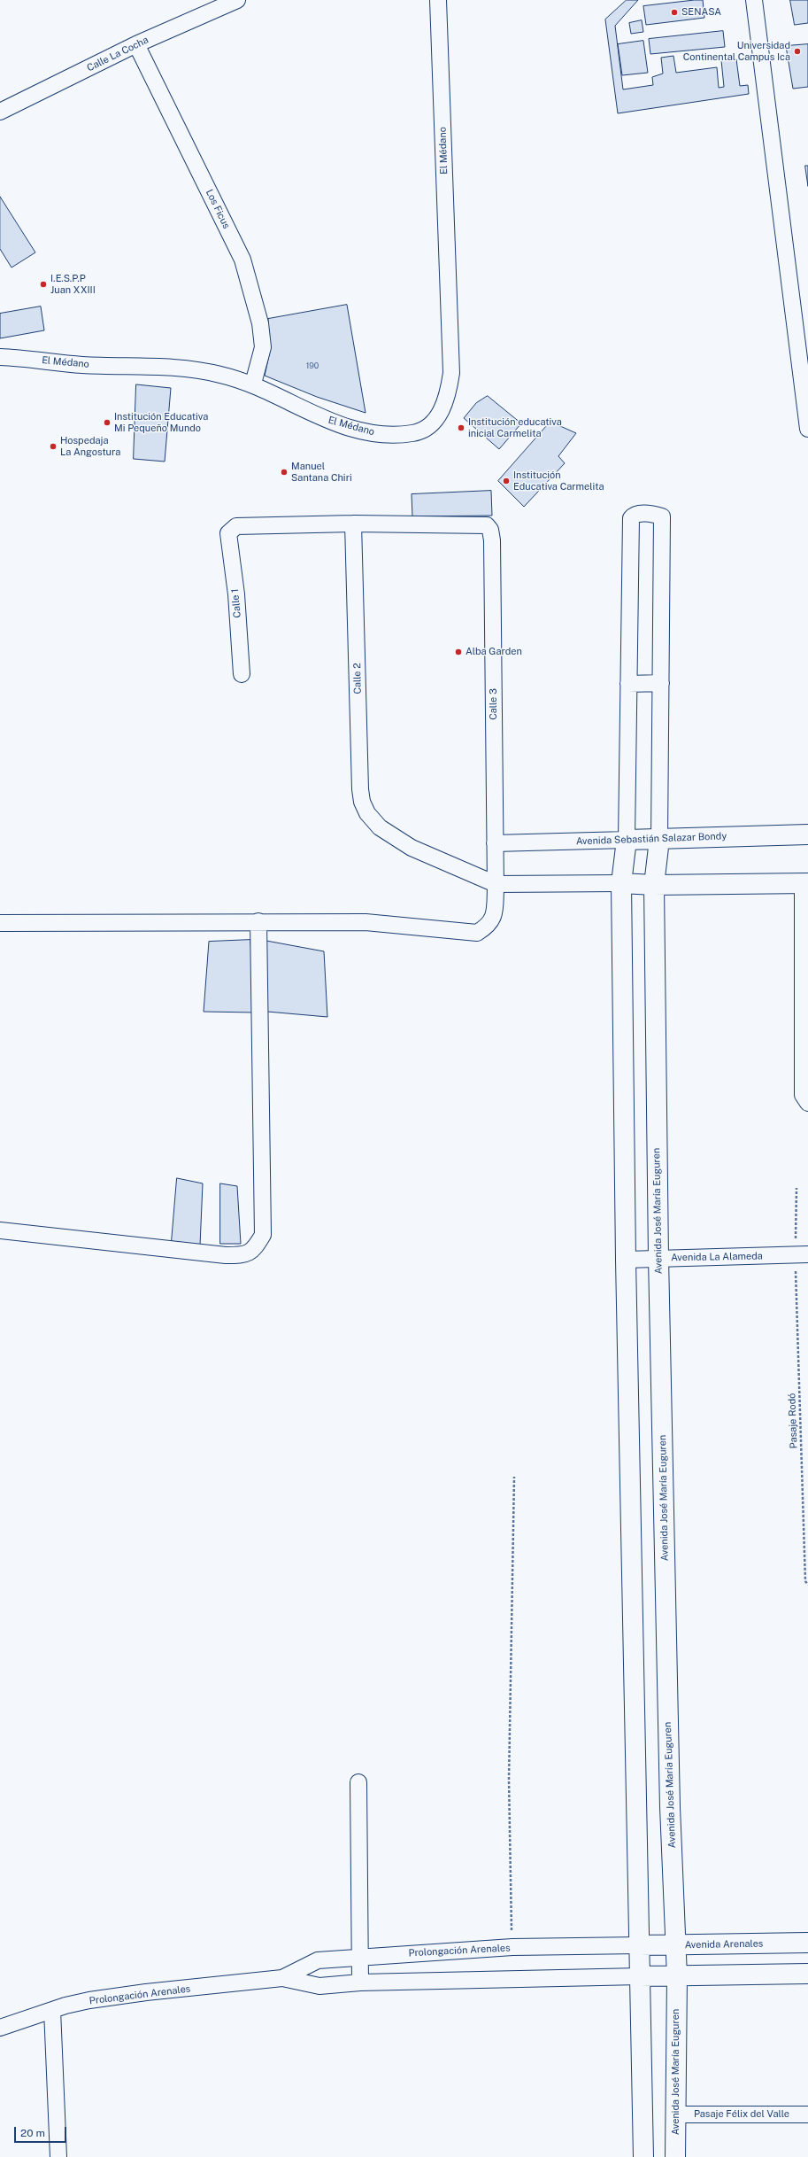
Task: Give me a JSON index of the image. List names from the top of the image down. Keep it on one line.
{"streets":{"street":["Calle La Cocha","El Médano","Los Ficus","Calle 1","Calle 2","Calle 3","Avenida Sebastián Salazar Bondy","Avenida José María Euguren","Avenida La Alameda","Avenida Arenales","Prolongación Arenales","Pasaje Félix del Valle"],"path":["Pasaje Rodó"]},"crossings":[["Calle La Cocha","Los Ficus"],["El Médano","Los Ficus"],["Calle 1","Calle 2"],["Calle 1","Calle 3"],["Calle 2","Calle 3"],["Calle 3","Avenida Sebastián Salazar Bondy"],["Avenida Sebastián Salazar Bondy","Avenida José María Euguren"],["Avenida José María Euguren","Avenida La Alameda"],["Avenida José María Euguren","Avenida Arenales"],["Avenida José María Euguren","Pasaje Félix del Valle"],["Avenida La Alameda","Pasaje Rodó"],["Avenida Arenales","Prolongación Arenales"]],"places":["SENASA","Universidad Continental Campus Ica","I.E.S.P.P Juan XXIII","Institución Educativa Mi Pequeño Mundo","Institución educativa inicial Carmelita","Hospedaja La Angostura","Manuel Santana Chiri","Institución Educativa Carmelita","Alba Garden"],"house_numbers":["190"],"scale_bar":"20 m"}
